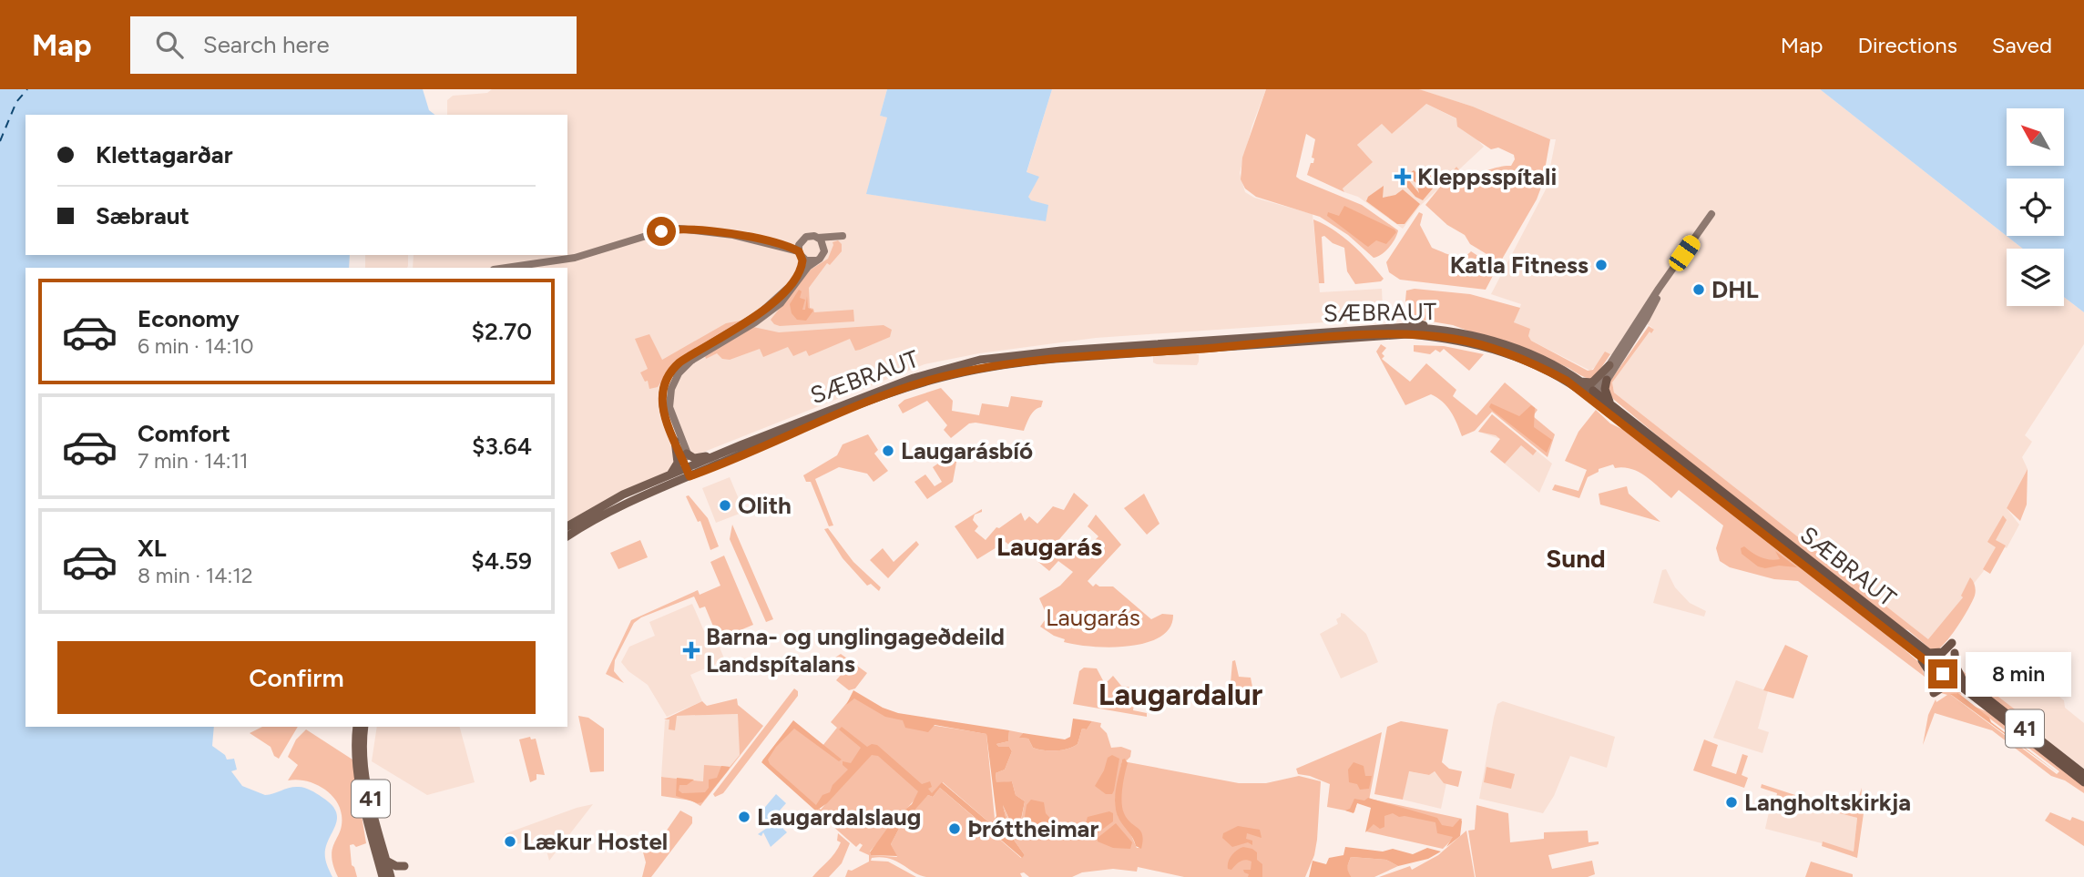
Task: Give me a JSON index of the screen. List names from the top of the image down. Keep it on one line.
{"streets":{"highway":["SÆBRAUT","41"]},"districts":["Laugarás","Sund","Laugardalur"],"parks":["Laugarás"],"places":{"health":["Kleppsspítali","Barna- og unglingageðdeild Landspítalans"],"other":["Katla Fitness","DHL","Laugarásbíó","Olith","Langholtskirkja","Laugardalslaug","Þróttheimar","Lækur Hostel"]},"north":"top left","page":{"header":"Map","search":"Search here","nav":["Map","Directions","Saved"],"banner":["Klettagarðar","Sæbraut"],"list":[{"name":"Economy","note":"6 min · 14:10","value":"$2.70"},{"name":"Comfort","note":"7 min · 14:11","value":"$3.64"},{"name":"XL","note":"8 min · 14:12","value":"$4.59"}],"buttons":"Confirm","bubble":"8 min"}}
